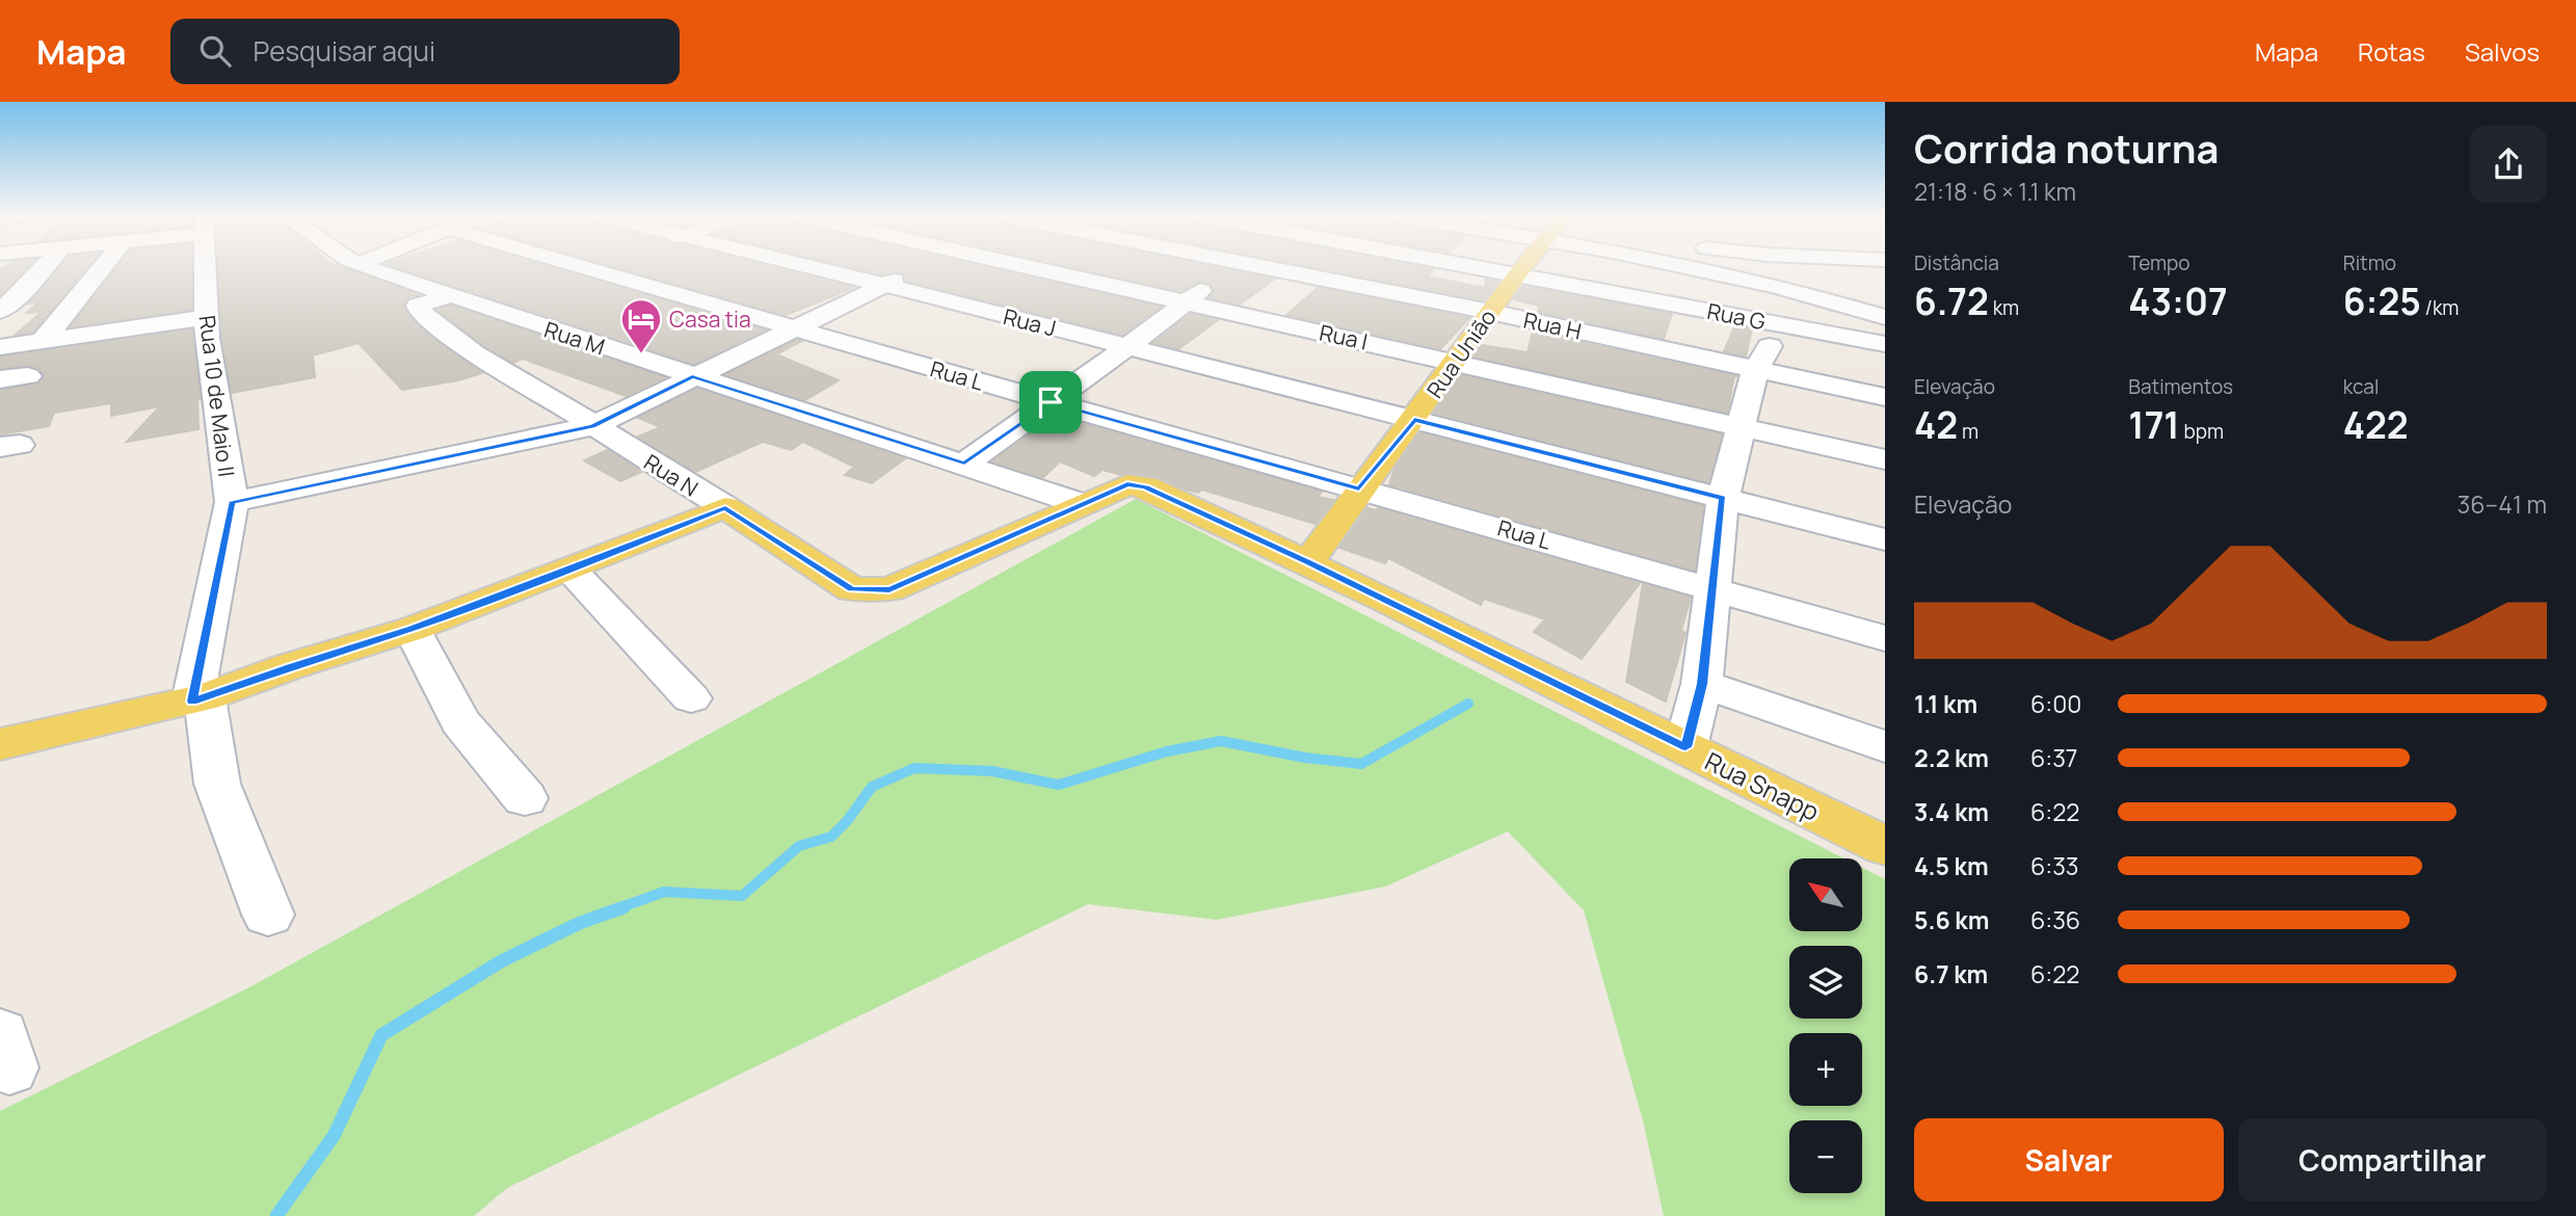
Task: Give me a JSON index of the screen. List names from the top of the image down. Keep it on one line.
{"streets":{"main road":["Rua União","Rua N","Rua Snapp"],"street":["Rua G","Rua J","Rua H","Rua I","Rua M","Rua L","Rua 10 de Maio II"]},"crossings":[["Rua G","Rua União"],["Rua J","Rua União"],["Rua H","Rua União"],["Rua I","Rua União"],["Rua M","Rua N"],["Rua União","Rua L"],["Rua União","Rua Snapp"],["Rua N","Rua Snapp"]],"places":{"hotel":["Casa tia"]},"north":"top left","page":{"header":"Mapa","search":"Pesquisar aqui","nav":["Mapa","Rotas","Salvos"],"heading":["Corrida noturna","21:18 · 6 × 1.1 km"],"stats":[["Distância","6.72 km"],["Tempo","43:07"],["Ritmo","6:25 /km"],["Elevação","42 m"],["Batimentos","171 bpm"],["kcal","422"]],"chart":["Elevação","36–41 m"],"list":[{"name":"1.1 km","note":"6:00"},{"name":"2.2 km","note":"6:37"},{"name":"3.4 km","note":"6:22"},{"name":"4.5 km","note":"6:33"},{"name":"5.6 km","note":"6:36"},{"name":"6.7 km","note":"6:22"}],"map_buttons":["+","−"],"buttons":["Salvar","Compartilhar"]}}
